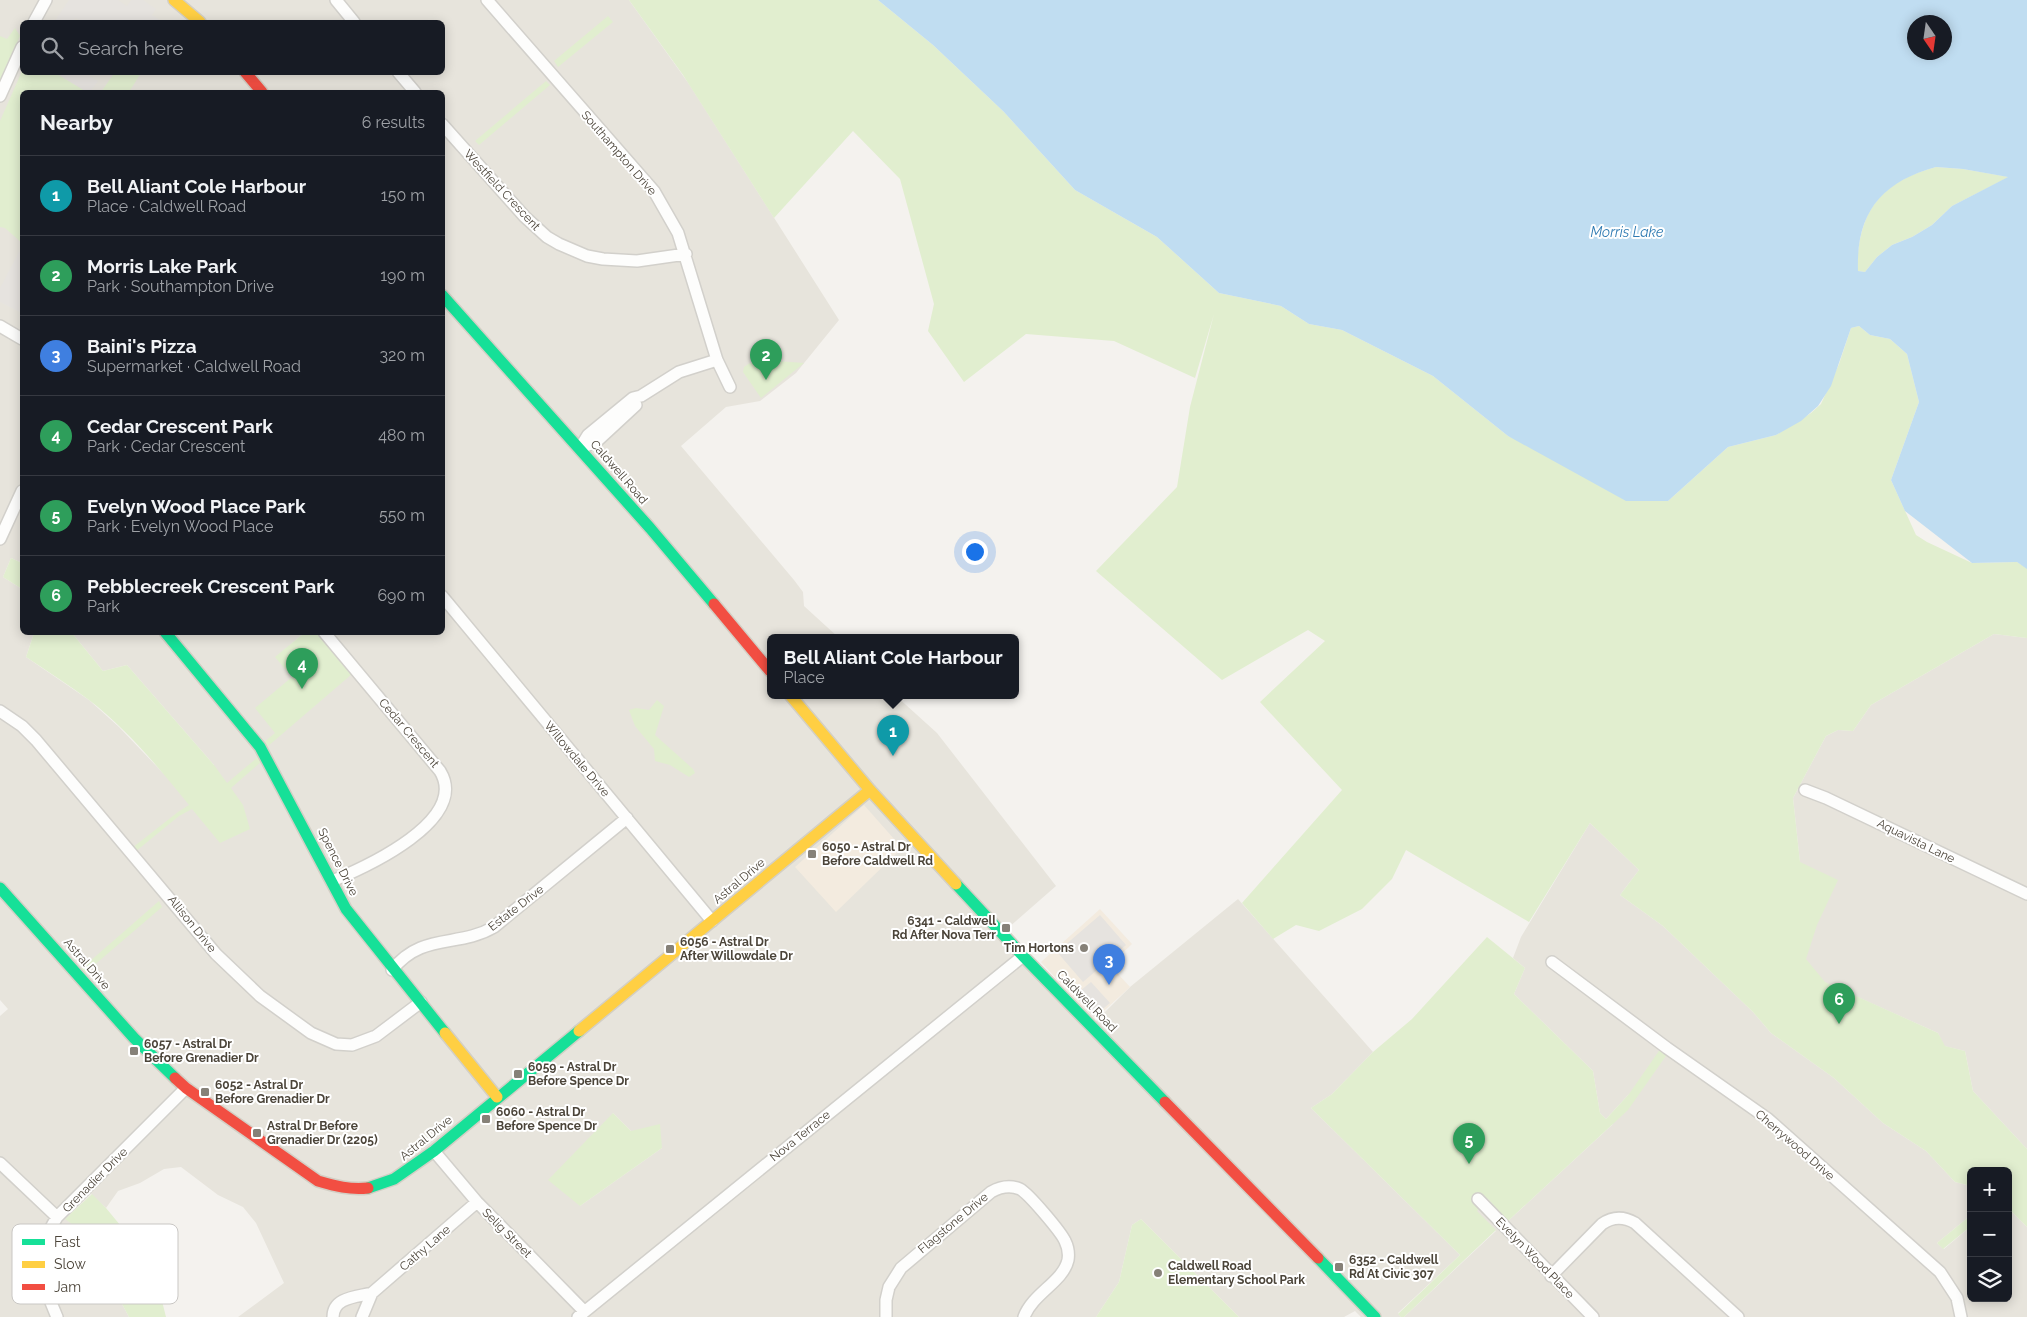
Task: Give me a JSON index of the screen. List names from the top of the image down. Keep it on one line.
{"streets":{"street":["Southampton Drive","Westfield Crescent","Caldwell Road","Cedar Crescent","Willowdale Drive","Aquavista Lane","Spence Drive","Astral Drive","Estate Drive","Allison Drive","Nova Terrace","Cherrywood Drive","Grenadier Drive","Flagstone Drive","Selig Street","Cathy Lane","Evelyn Wood Place"]},"crossings":[["Southampton Drive","Westfield Crescent"],["Caldwell Road","Astral Drive"],["Caldwell Road","Nova Terrace"],["Cedar Crescent","Spence Drive"],["Willowdale Drive","Astral Drive"],["Willowdale Drive","Estate Drive"],["Spence Drive","Astral Drive"],["Spence Drive","Estate Drive"],["Spence Drive","Allison Drive"],["Astral Drive","Grenadier Drive"],["Astral Drive","Selig Street"],["Nova Terrace","Selig Street"],["Selig Street","Cathy Lane"]],"water":["Morris Lake"],"places":{"transit":["6050 - Astral Dr Before Caldwell Rd","6341 - Caldwell Rd After Nova Terr","6056 - Astral Dr After Willowdale Dr","6057 - Astral Dr Before Grenadier Dr","6059 - Astral Dr Before Spence Dr","6052 - Astral Dr Before Grenadier Dr","6060 - Astral Dr Before Spence Dr","Astral Dr Before Grenadier Dr (2205)","6352 - Caldwell Rd At Civic 307"],"other":["Tim Hortons","Caldwell Road Elementary School Park"]},"legend":["Fast","Slow","Jam"],"north":"bottom","page":{"search":"Search here","heading":["Nearby","6 results"],"list":[{"mark":"1","name":"Bell Aliant Cole Harbour","note":"Place · Caldwell Road","value":"150 m"},{"mark":"2","name":"Morris Lake Park","note":"Park · Southampton Drive","value":"190 m"},{"mark":"3","name":"Baini's Pizza","note":"Supermarket · Caldwell Road","value":"320 m"},{"mark":"4","name":"Cedar Crescent Park","note":"Park · Cedar Crescent","value":"480 m"},{"mark":"5","name":"Evelyn Wood Place Park","note":"Park · Evelyn Wood Place","value":"550 m"},{"mark":"6","name":"Pebblecreek Crescent Park","note":"Park","value":"690 m"}],"pins":["2","4","1","3","6","5"],"popup":["Bell Aliant Cole Harbour","Place"],"map_buttons":["+","−"]}}
